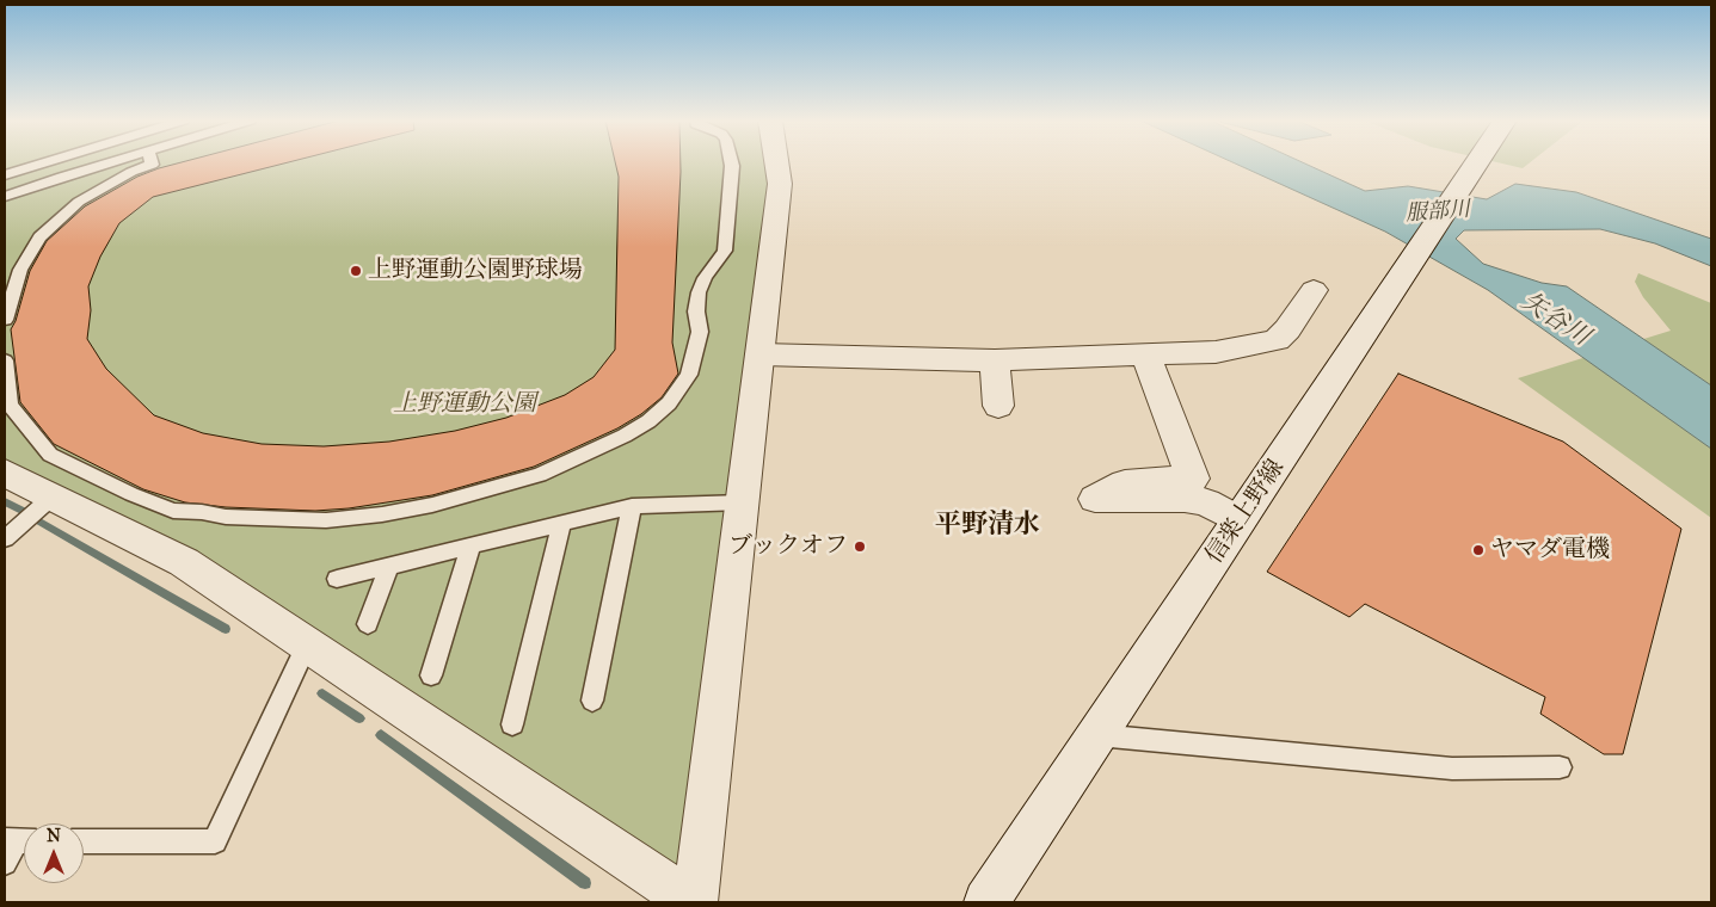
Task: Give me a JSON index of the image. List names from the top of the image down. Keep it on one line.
{"streets":{"street":["信楽上野線"]},"districts":["平野清水"],"water":["服部川","矢谷川"],"parks":["上野運動公園"],"places":["上野運動公園野球場","ブックオフ","ヤマダ電機"],"north":"top"}
